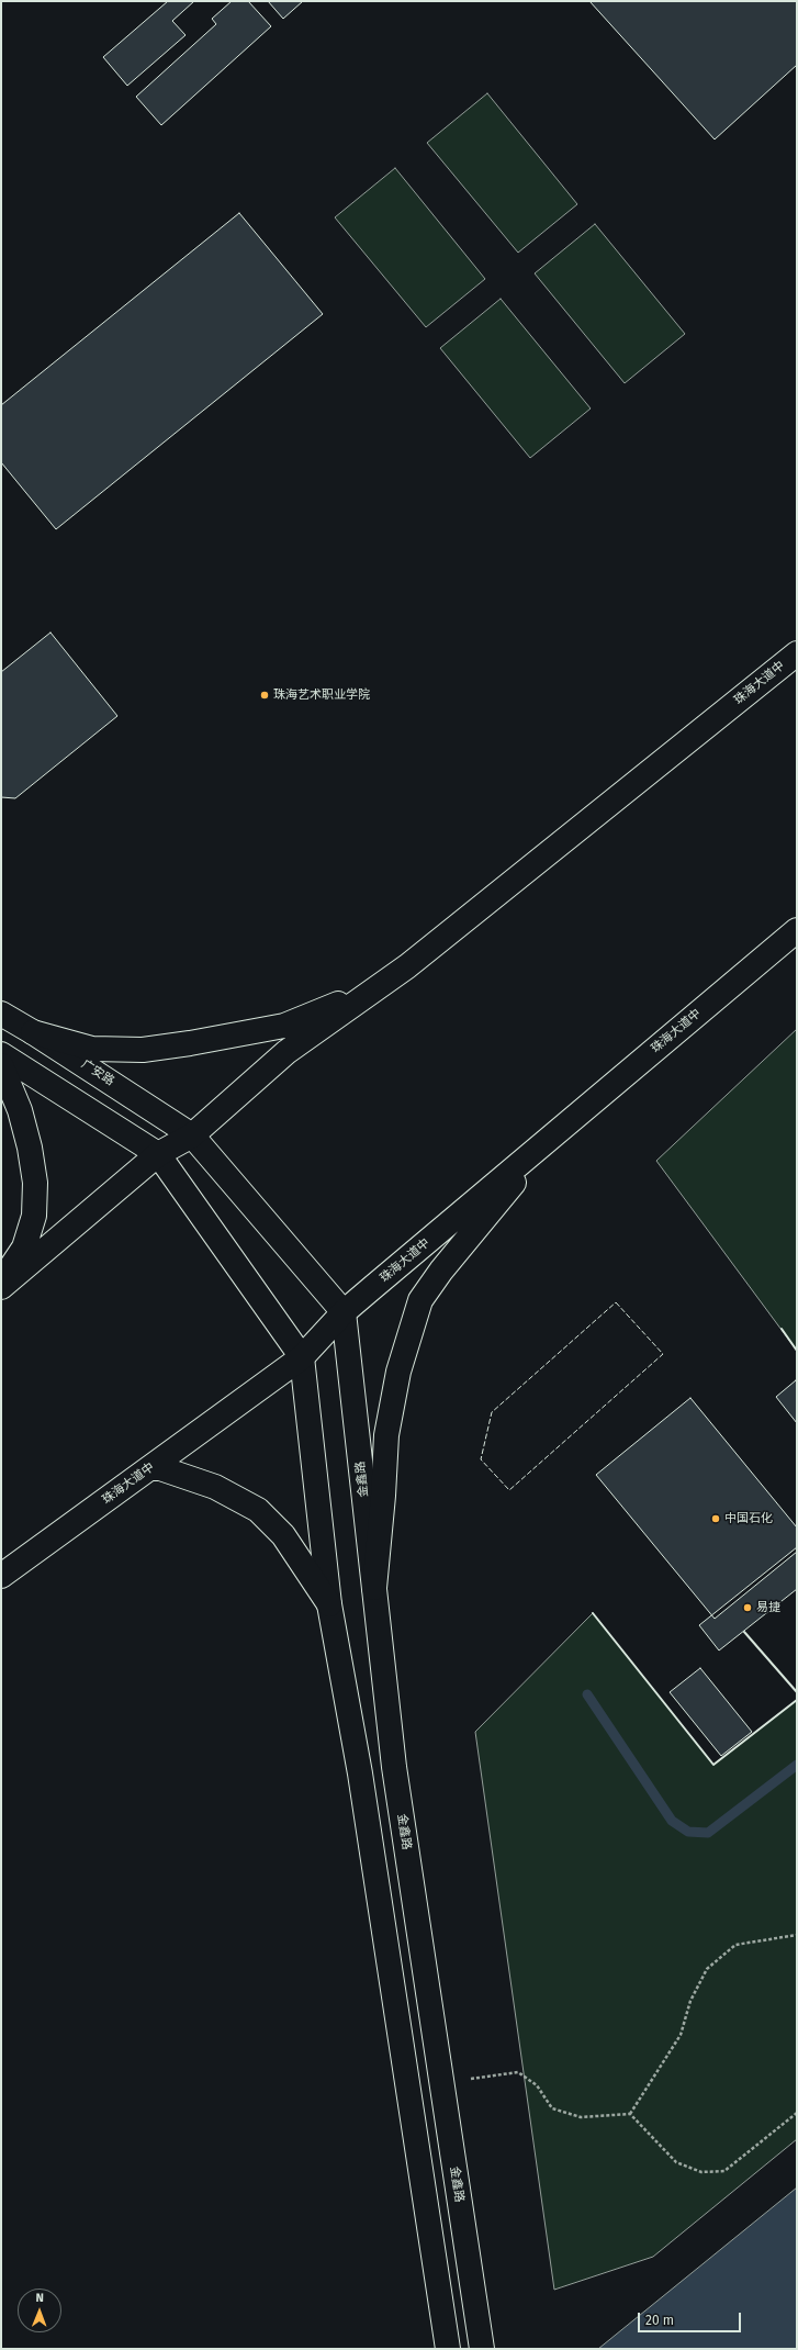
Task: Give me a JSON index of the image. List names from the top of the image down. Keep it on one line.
{"streets":{"main road":["珠海大道中","广安路","金鑫路"]},"crossings":[["珠海大道中","广安路"],["珠海大道中","金鑫路"],["广安路","金鑫路"]],"places":["珠海艺术职业学院","中国石化","易捷"],"scale_bar":"20 m","north":"top"}
